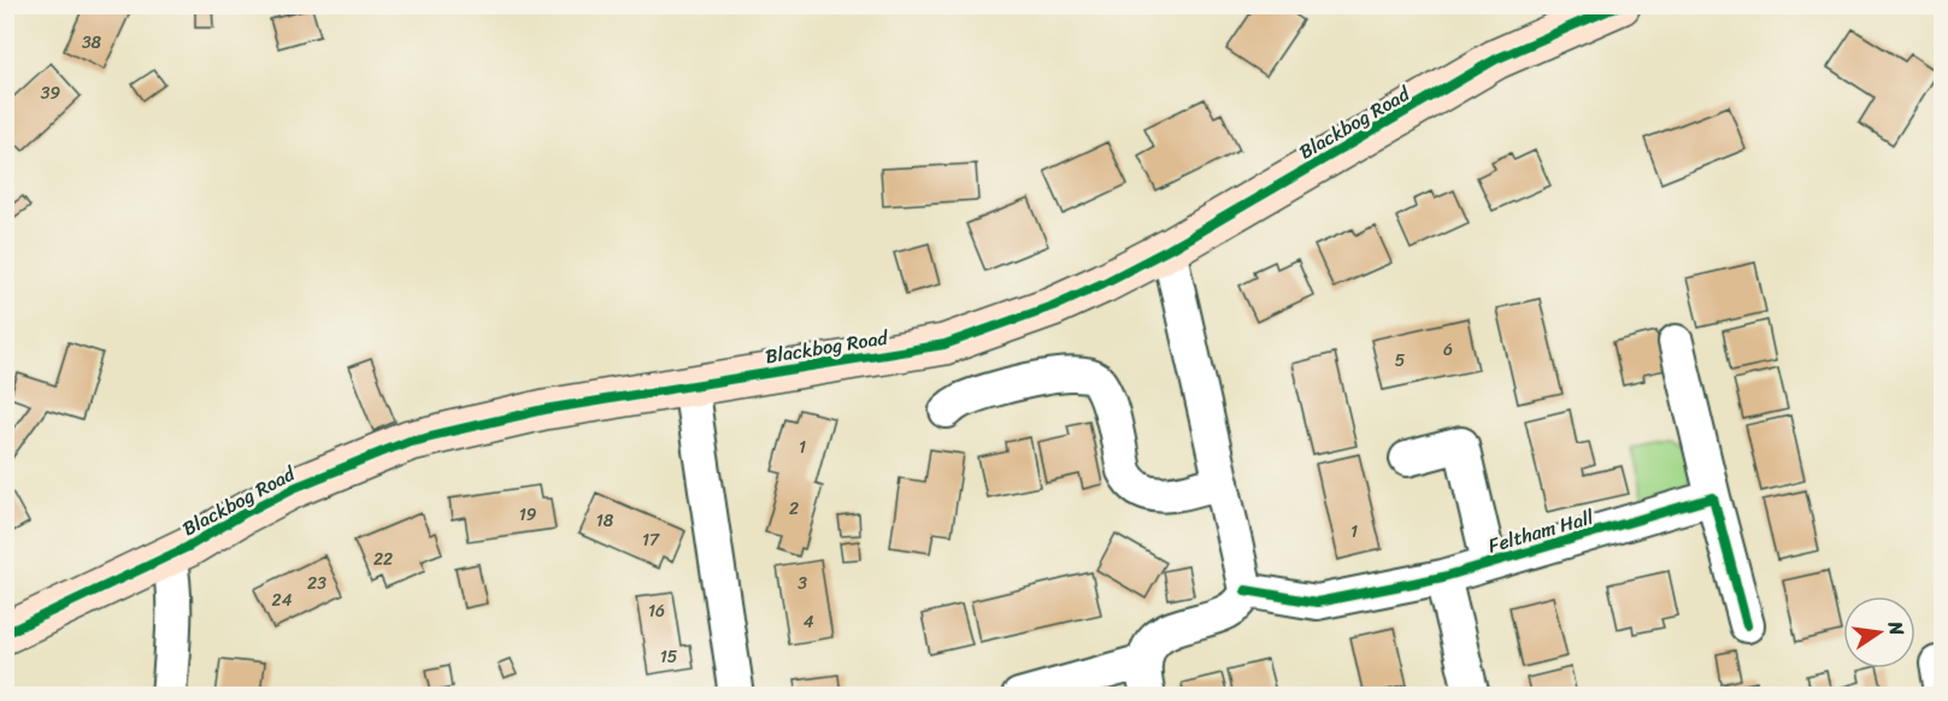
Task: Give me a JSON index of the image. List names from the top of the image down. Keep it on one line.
{"streets":{"street":["Blackbog Road","Feltham Hall"]},"house_numbers":["38","39","6","5","1","2","19","18","1","17","22","23","3","24","16","4","15"],"north":"right"}
